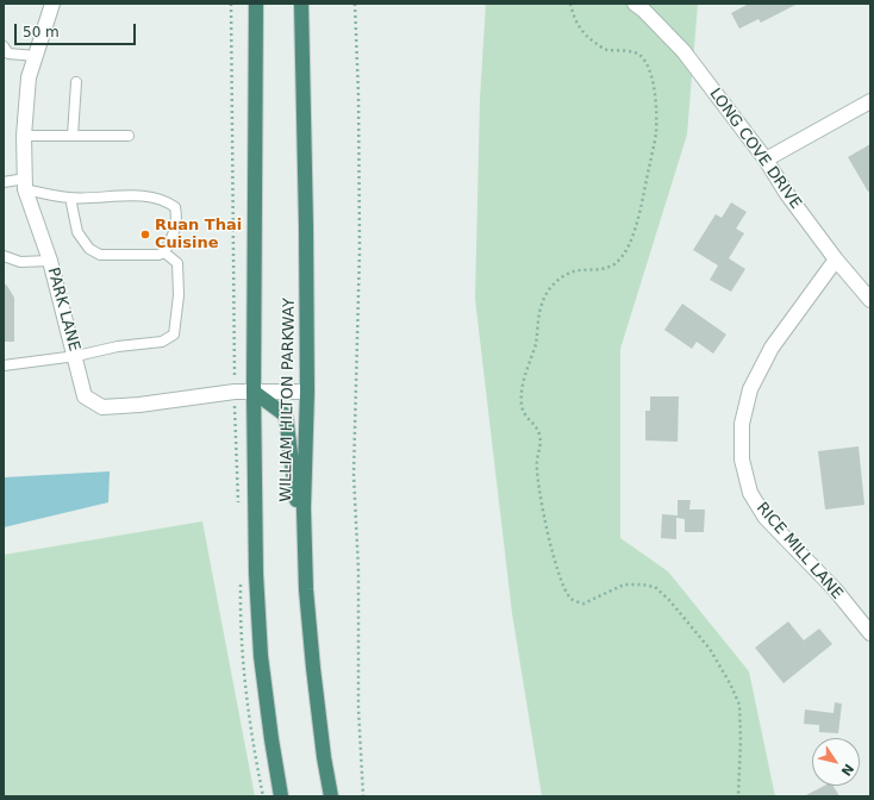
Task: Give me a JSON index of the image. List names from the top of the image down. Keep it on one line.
{"streets":{"highway":["WILLIAM HILTON PARKWAY"],"street":["LONG COVE DRIVE","PARK LANE","RICE MILL LANE"]},"crossings":[["LONG COVE DRIVE","RICE MILL LANE"],["PARK LANE","WILLIAM HILTON PARKWAY"]],"places":["Ruan Thai Cuisine"],"scale_bar":"50 m","north":"bottom right"}
